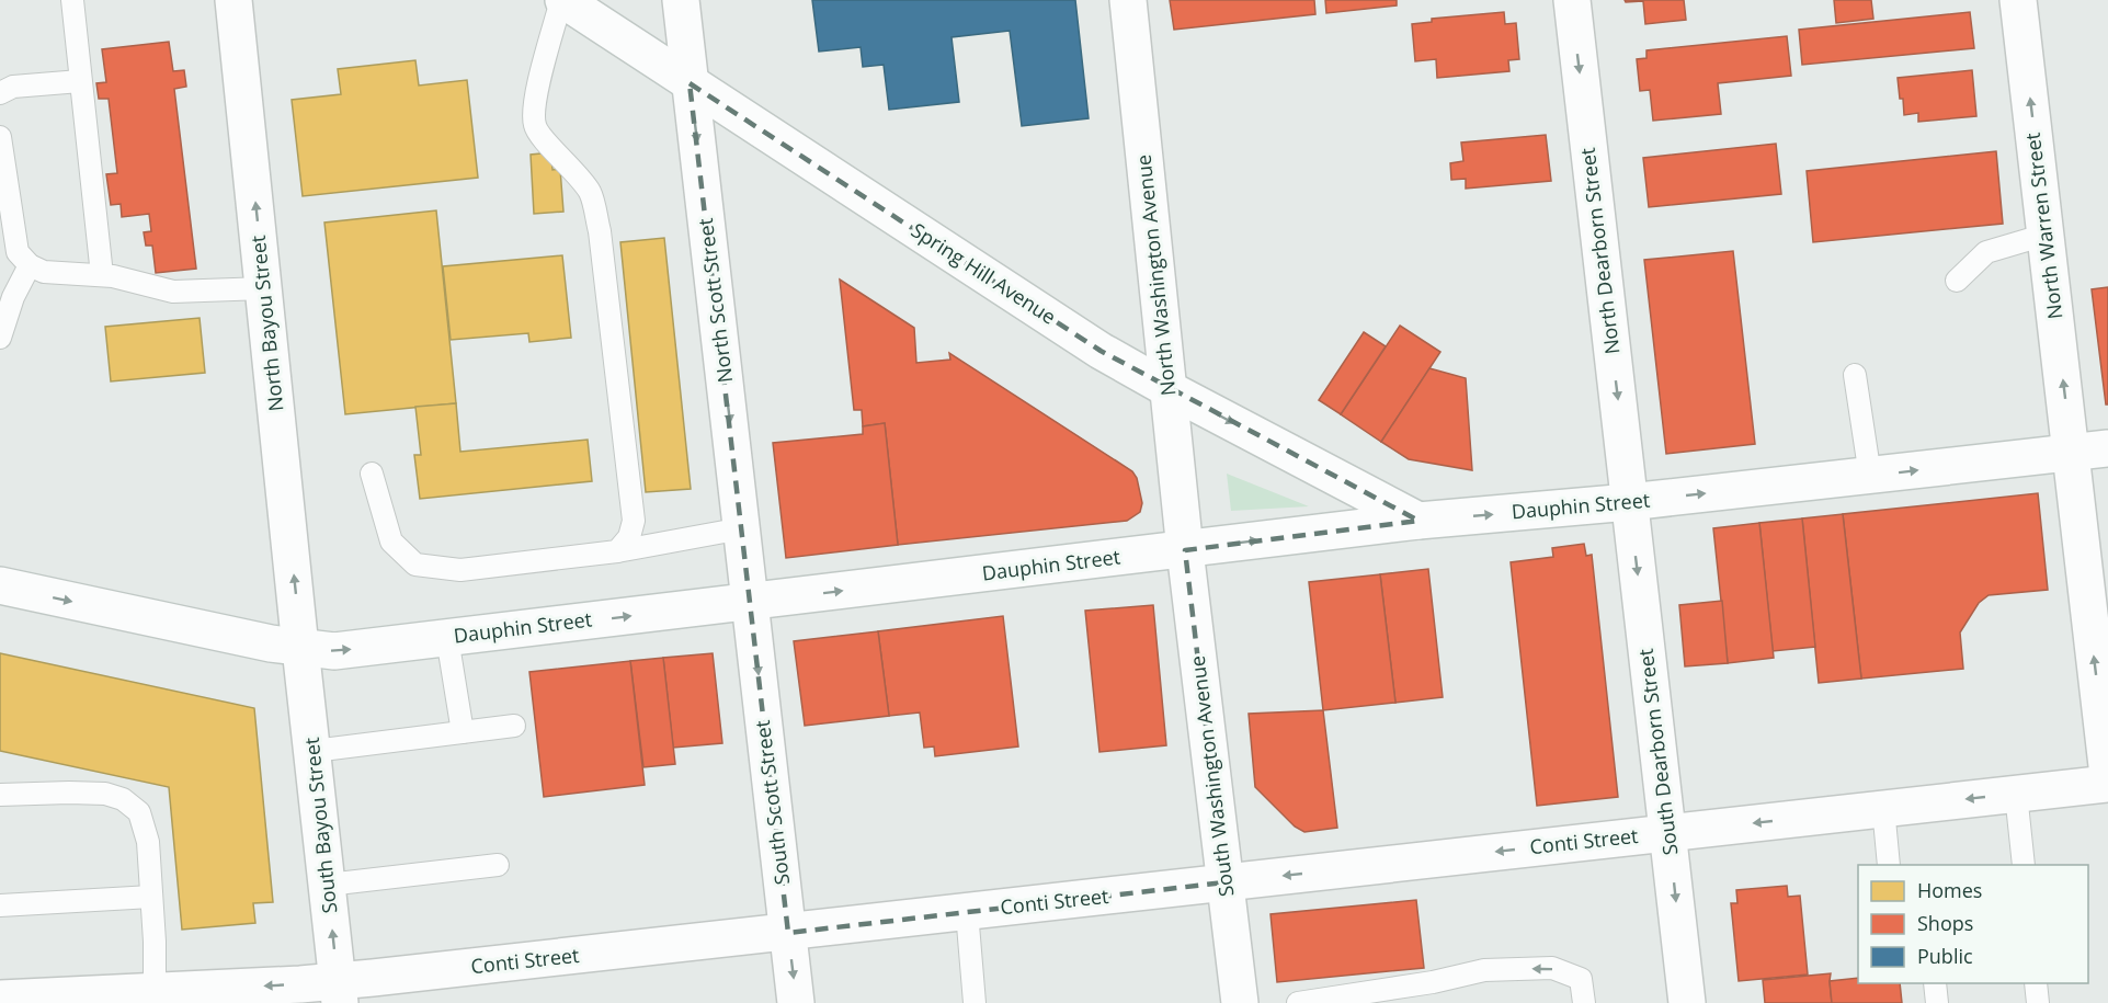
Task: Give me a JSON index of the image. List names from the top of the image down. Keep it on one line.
{"streets":{"street":["North Warren Street","North Dearborn Street","Spring Hill Avenue","North Washington Avenue","North Scott Street","North Bayou Street","Dauphin Street","South Dearborn Street","South Washington Avenue","South Scott Street","South Bayou Street","Conti Street"]},"crossings":[["North Warren Street","Dauphin Street"],["North Dearborn Street","Dauphin Street"],["North Dearborn Street","South Dearborn Street"],["Spring Hill Avenue","North Washington Avenue"],["Spring Hill Avenue","North Scott Street"],["Spring Hill Avenue","Dauphin Street"],["North Washington Avenue","Dauphin Street"],["North Washington Avenue","South Washington Avenue"],["North Scott Street","Dauphin Street"],["North Scott Street","South Scott Street"],["North Bayou Street","Dauphin Street"],["North Bayou Street","South Bayou Street"],["Dauphin Street","South Dearborn Street"],["Dauphin Street","South Washington Avenue"],["Dauphin Street","South Scott Street"],["Dauphin Street","South Bayou Street"],["South Dearborn Street","Conti Street"],["South Washington Avenue","Conti Street"],["South Scott Street","Conti Street"],["South Bayou Street","Conti Street"]],"one_way":["North Warren Street","North Dearborn Street","North Scott Street","North Bayou Street","Dauphin Street","South Dearborn Street","South Scott Street","Conti Street"],"legend":["Homes","Shops","Public"]}
